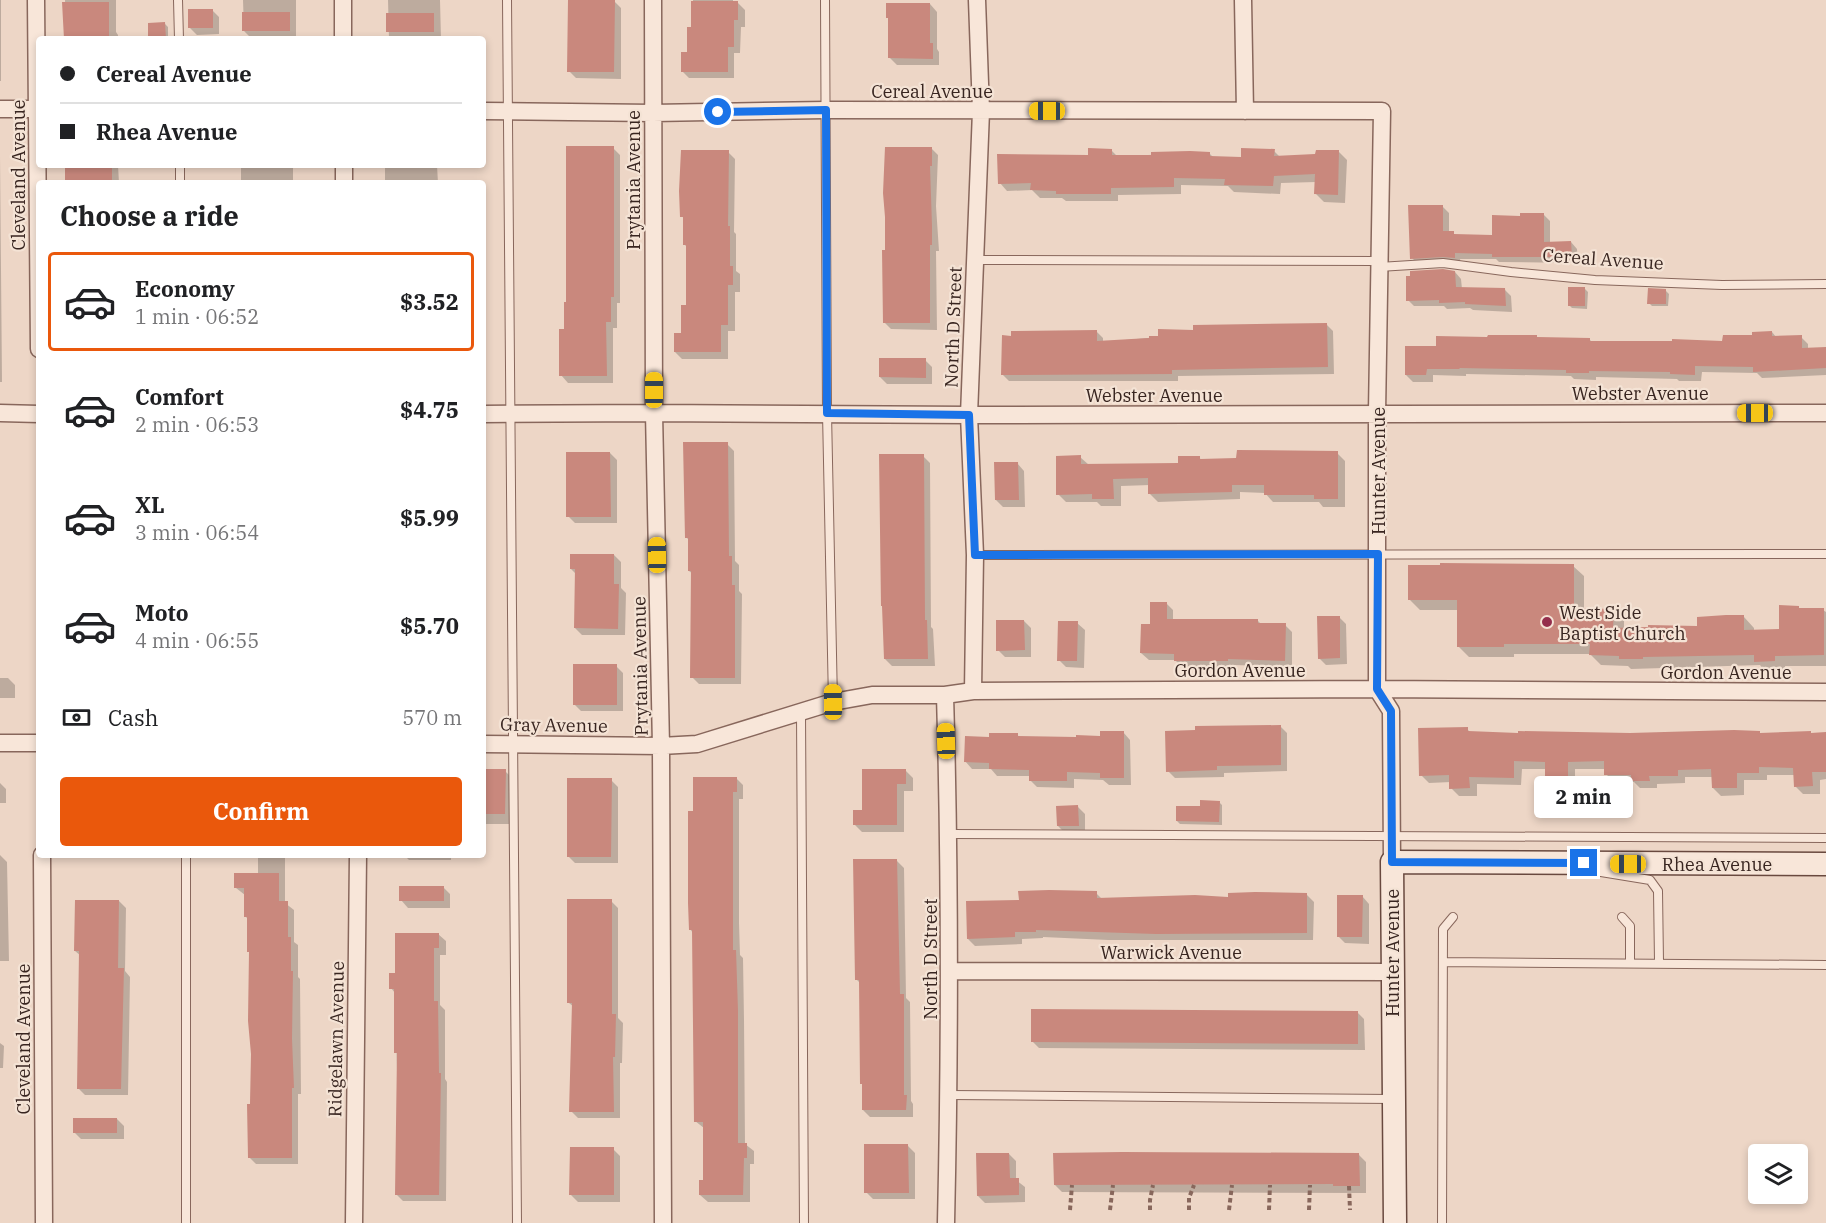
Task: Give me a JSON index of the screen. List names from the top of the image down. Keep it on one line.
{"streets":{"street":["Cereal Avenue","Cleveland Avenue","Prytania Avenue","North D Street","Webster Avenue","Hunter Avenue","Gordon Avenue","Gray Avenue","Rhea Avenue","Warwick Avenue","Ridgelawn Avenue"]},"crossings":[["Cereal Avenue","Prytania Avenue"],["Cereal Avenue","North D Street"],["Cereal Avenue","Hunter Avenue"],["Prytania Avenue","Webster Avenue"],["Prytania Avenue","Gordon Avenue"],["Prytania Avenue","Gray Avenue"],["North D Street","Webster Avenue"],["North D Street","Gordon Avenue"],["North D Street","Warwick Avenue"],["Webster Avenue","Hunter Avenue"],["Hunter Avenue","Gordon Avenue"],["Hunter Avenue","Rhea Avenue"],["Hunter Avenue","Warwick Avenue"],["Gordon Avenue","Gray Avenue"]],"places":["West Side Baptist Church"],"page":{"banner":["Cereal Avenue","Rhea Avenue"],"heading":"Choose a ride","list":[{"name":"Economy","note":"1 min · 06:52","value":"$3.52"},{"name":"Comfort","note":"2 min · 06:53","value":"$4.75"},{"name":"XL","note":"3 min · 06:54","value":"$5.99"},{"name":"Moto","note":"4 min · 06:55","value":"$5.70"}],"pay":["Cash","570 m"],"buttons":"Confirm","bubble":"2 min"}}
